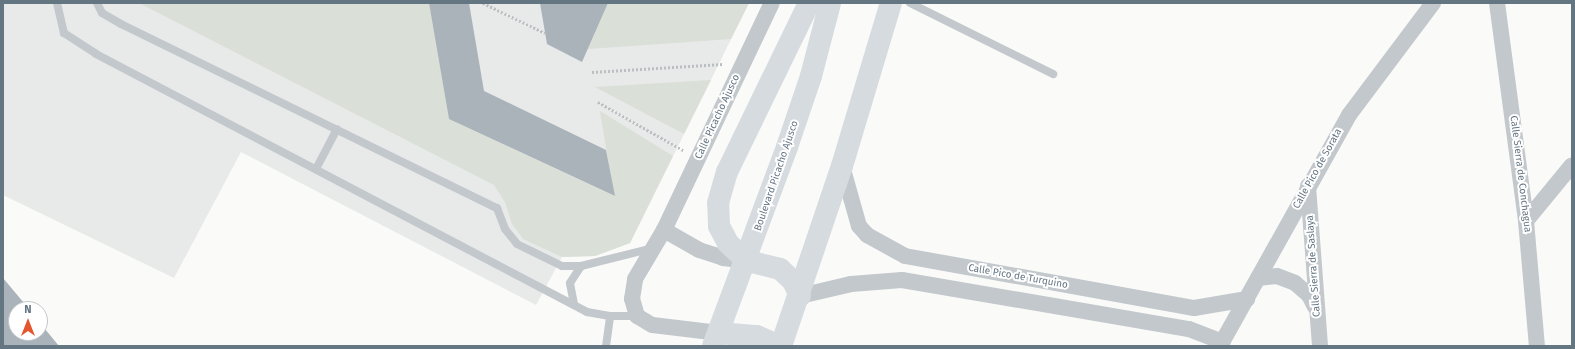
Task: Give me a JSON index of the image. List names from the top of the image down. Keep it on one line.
{"streets":{"main road":["Boulevard Picacho Ajusco"],"street":["Calle Picacho Ajusco","Calle Pico de Sorata","Calle Sierra de Conchagua","Calle Sierra de Saslaya","Calle Pico de Turquino"]},"crossings":[["Calle Pico de Sorata","Calle Sierra de Saslaya"],["Calle Pico de Sorata","Calle Pico de Turquino"]],"north":"top"}
